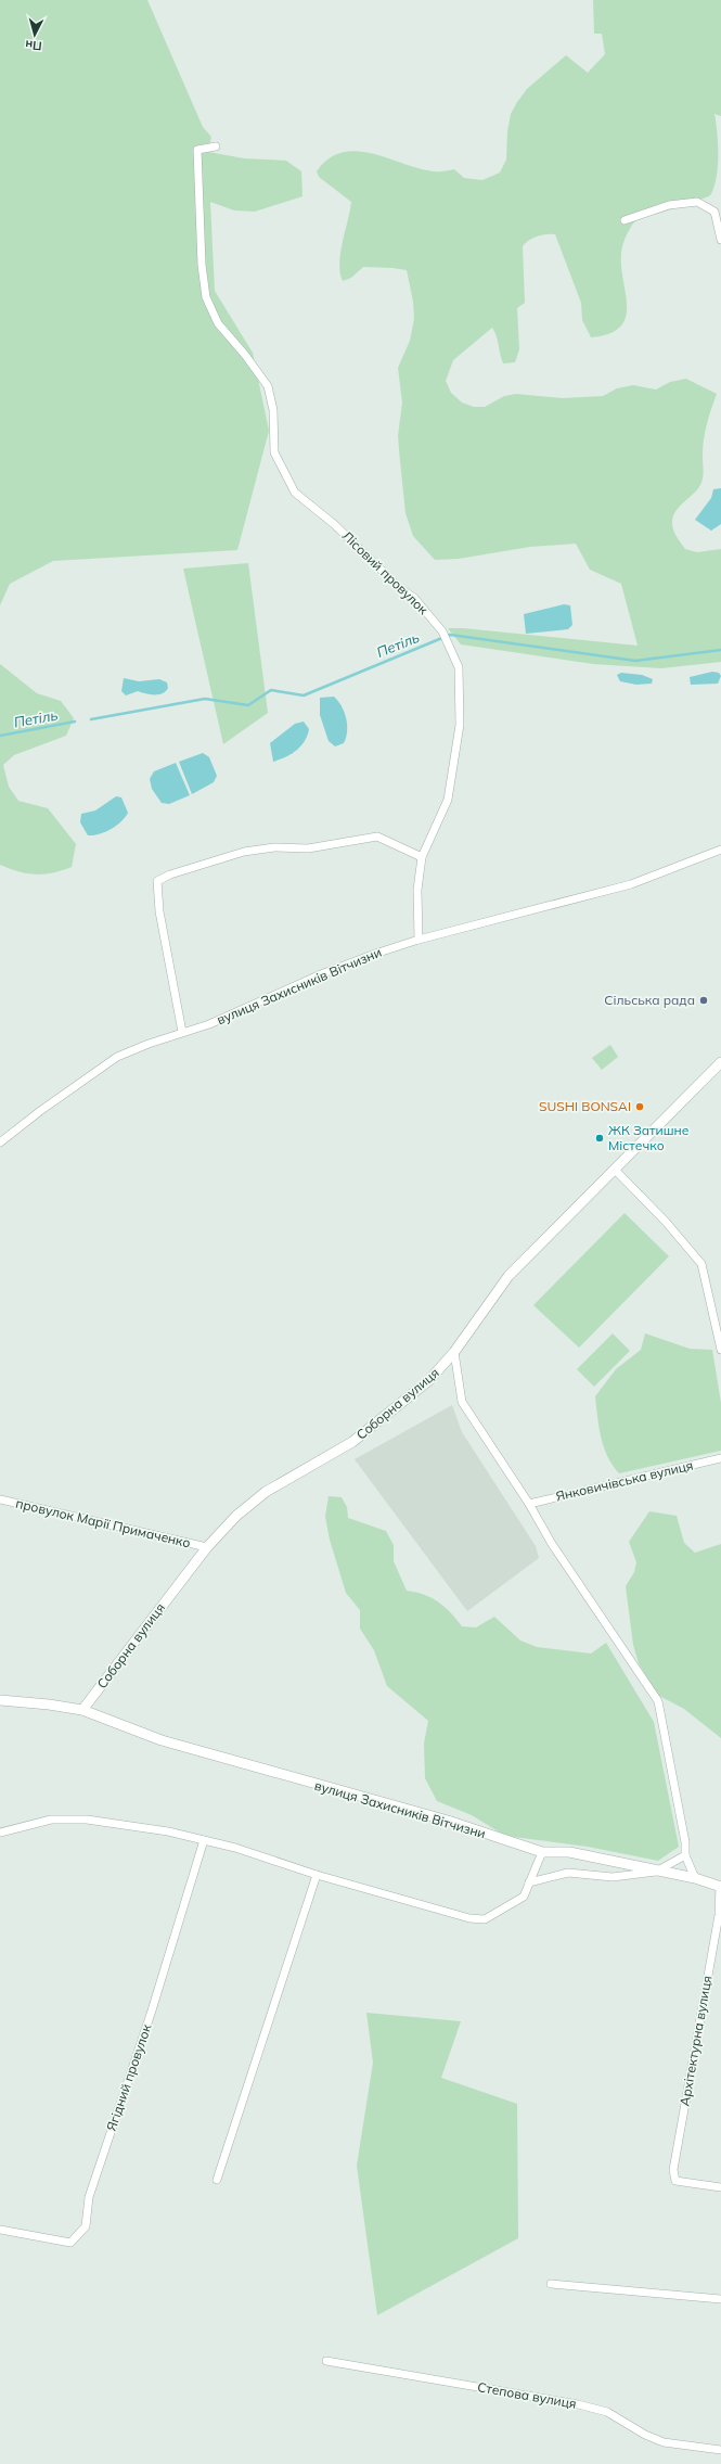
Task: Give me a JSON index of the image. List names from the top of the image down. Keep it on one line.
{"streets":{"street":["Лісовий провулок","вулиця Захисників Вітчизни","Соборна вулиця","Янковичівська вулиця","провулок Марії Примаченко","Архітектурна вулиця","Ягідний провулок","Степова вулиця"]},"crossings":[["Лісовий провулок","вулиця Захисників Вітчизни"],["вулиця Захисників Вітчизни","Соборна вулиця"],["вулиця Захисників Вітчизни","Архітектурна вулиця"],["Соборна вулиця","провулок Марії Примаченко"]],"water":["Петіль"],"places":["Cільська рада","SUSHI BONSAI","ЖК Затишне Містечко"],"north":"bottom"}
